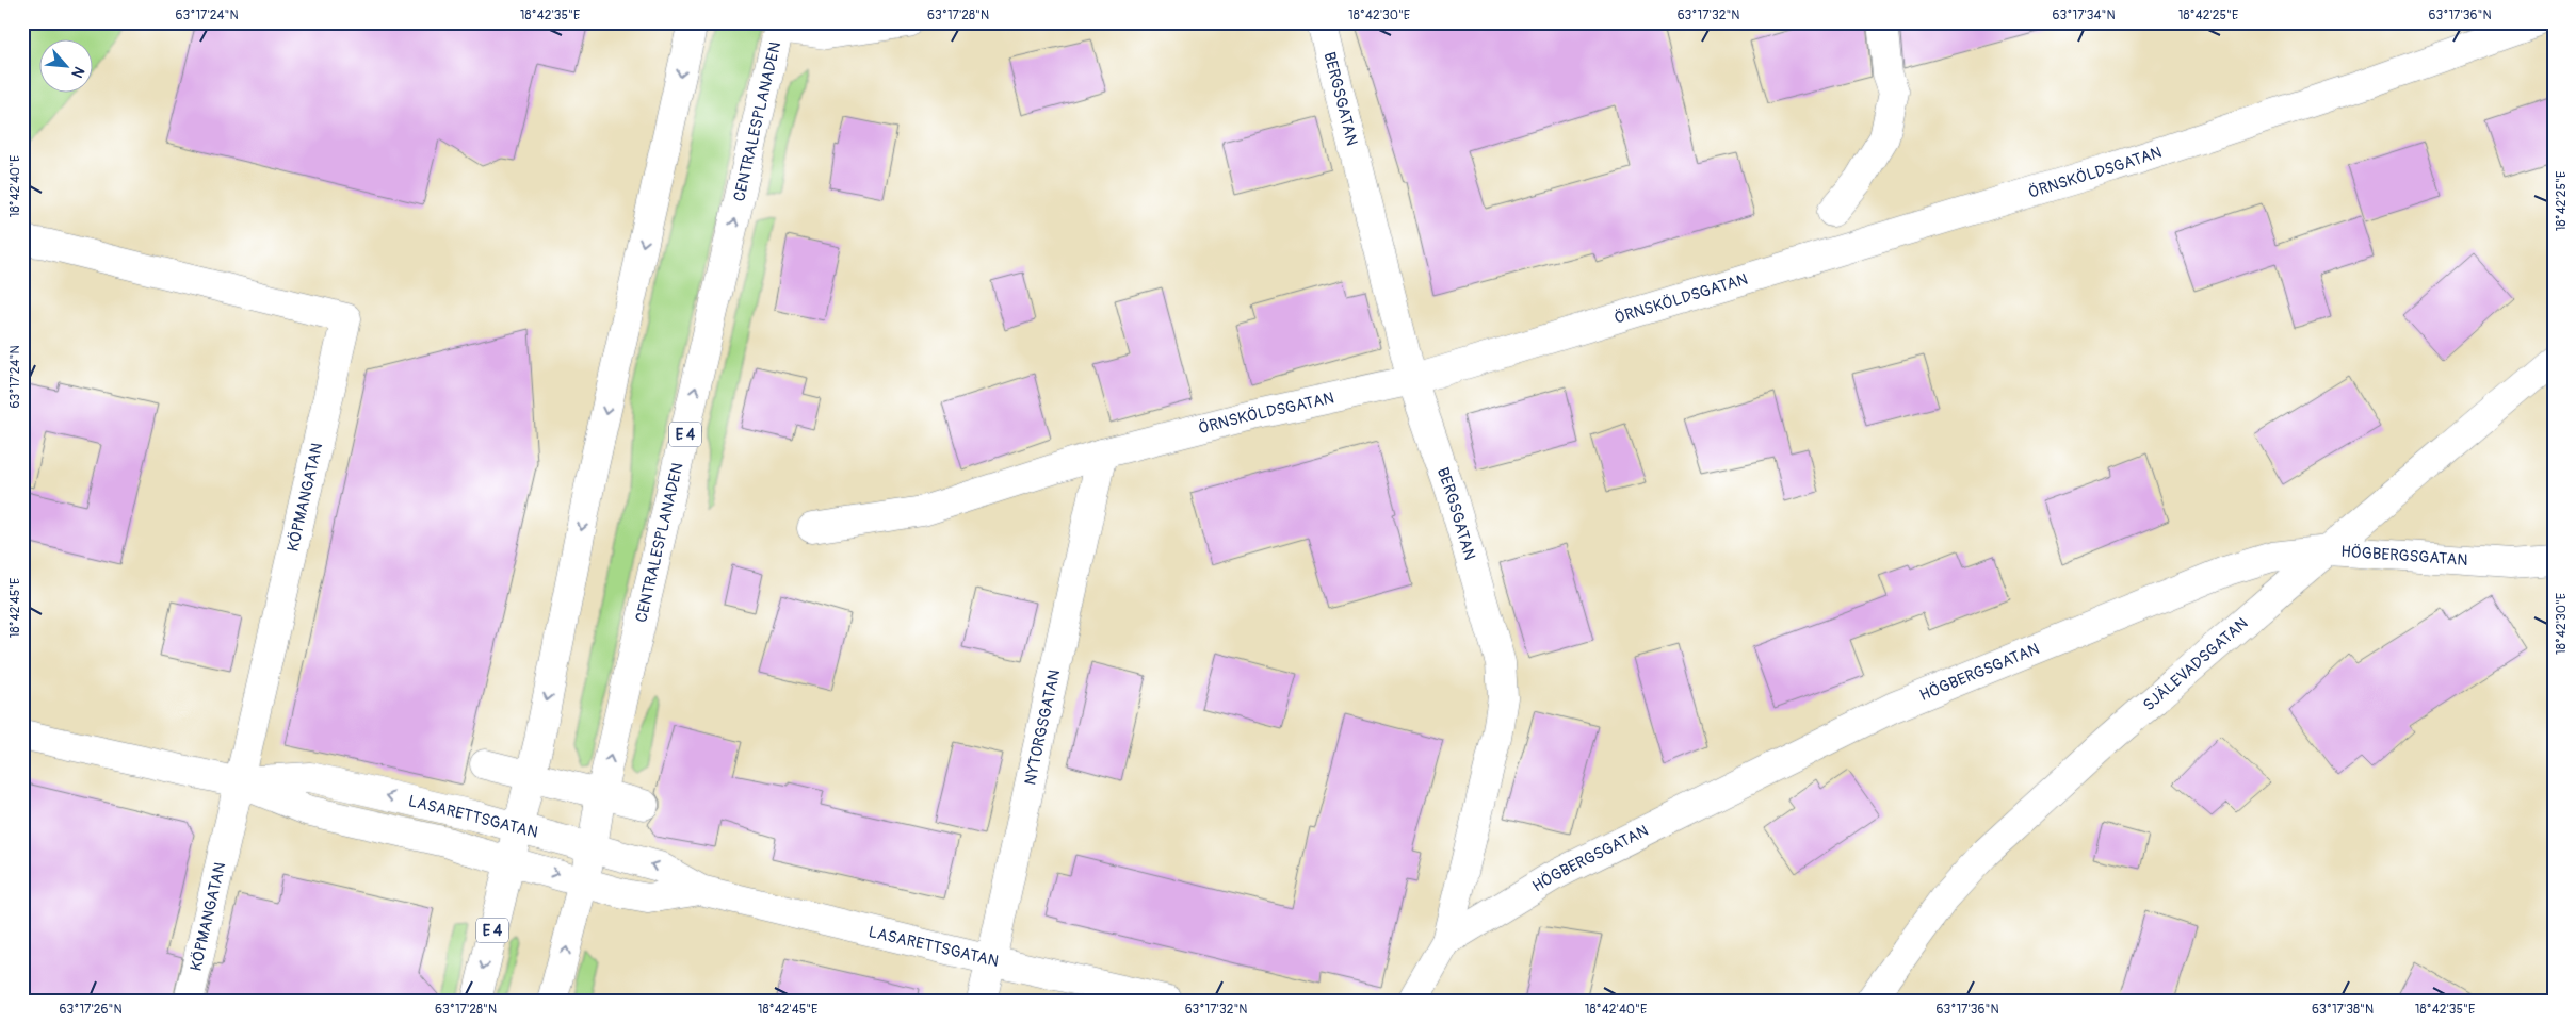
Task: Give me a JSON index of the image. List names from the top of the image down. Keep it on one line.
{"streets":{"main road":["BERGSGATAN","CENTRALESPLANADEN","ÖRNSKÖLDSGATAN","E 4","KÖPMANGATAN","HÖGBERGSGATAN","SJÄLEVADSGATAN","NYTORGSGATAN","LASARETTSGATAN"]},"crossings":[["BERGSGATAN","ÖRNSKÖLDSGATAN"],["BERGSGATAN","HÖGBERGSGATAN"],["CENTRALESPLANADEN","LASARETTSGATAN"],["ÖRNSKÖLDSGATAN","NYTORGSGATAN"],["E 4","LASARETTSGATAN"],["KÖPMANGATAN","LASARETTSGATAN"],["HÖGBERGSGATAN","SJÄLEVADSGATAN"],["NYTORGSGATAN","LASARETTSGATAN"]],"north":"bottom right","coordinates":["63°17'24\"N","18°42'35\"E","63°17'28\"N","18°42'30\"E","63°17'32\"N","63°17'34\"N","18°42'25\"E","63°17'36\"N","18°42'40\"E","18°42'45\"E","63°17'26\"N","63°17'38\"N"]}
